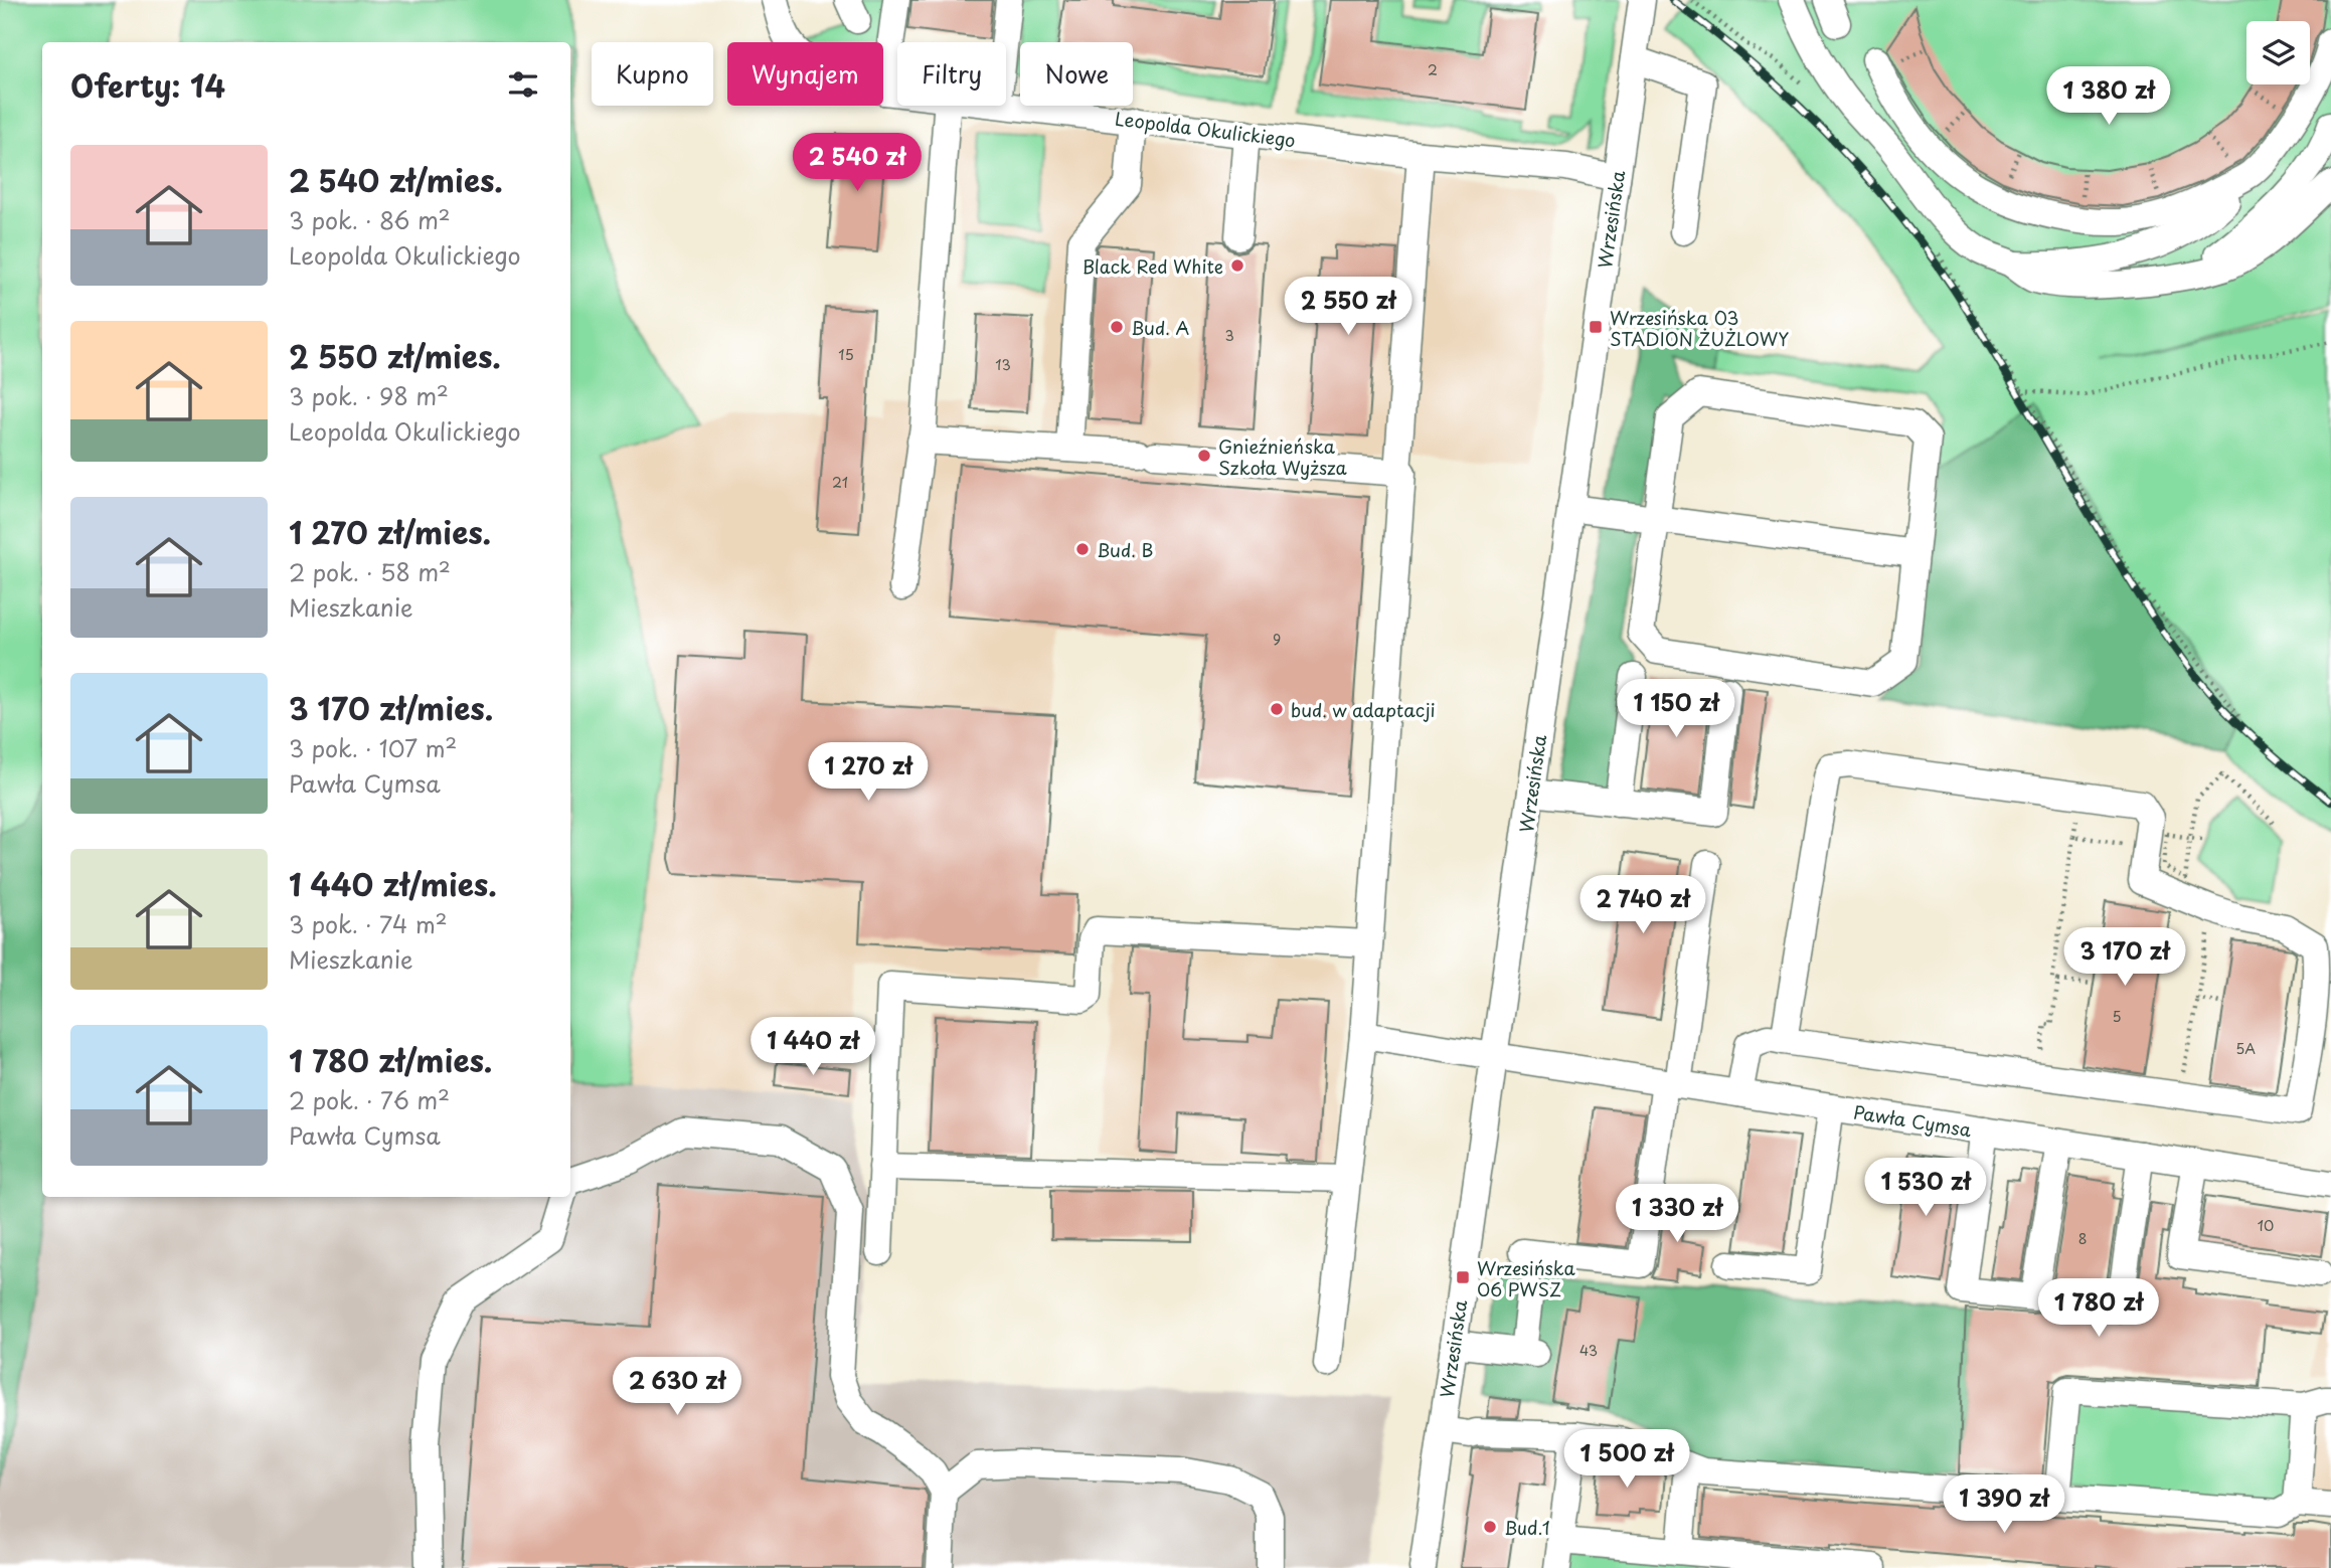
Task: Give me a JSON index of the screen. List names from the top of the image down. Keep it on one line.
{"streets":{"street":["Leopolda Okulickiego","Wrzesińska","Pawła Cymsa"]},"crossings":[["Leopolda Okulickiego","Wrzesińska"],["Wrzesińska","Pawła Cymsa"]],"places":{"other":["Black Red White","Bud. A","Gnieźnieńska Szkoła Wyższa","Bud. B","bud. w adaptacji","Bud.1"],"transit":["Wrzesińska 03 STADION ŻUŻLOWY","Wrzesińska 06 PWSZ"]},"house_numbers":["2","3","15","13","21","9","5","5A","10","8","43"],"page":{"chip":["Kupno","Wynajem","Filtry","Nowe"],"heading":"Oferty: 14","price":["1 380 zł","2 540 zł","2 550 zł","1 150 zł","1 270 zł","2 740 zł","3 170 zł","1 440 zł","1 530 zł","1 330 zł","1 780 zł","2 630 zł","1 500 zł","1 390 zł"],"list":[{"name":"2 540 zł/mies.","note":"3 pok. · 86 m² · Leopolda Okulickiego"},{"name":"2 550 zł/mies.","note":"3 pok. · 98 m² · Leopolda Okulickiego"},{"name":"1 270 zł/mies.","note":"2 pok. · 58 m² · Mieszkanie"},{"name":"3 170 zł/mies.","note":"3 pok. · 107 m² · Pawła Cymsa"},{"name":"1 440 zł/mies.","note":"3 pok. · 74 m² · Mieszkanie"},{"name":"1 780 zł/mies.","note":"2 pok. · 76 m² · Pawła Cymsa"}]}}
